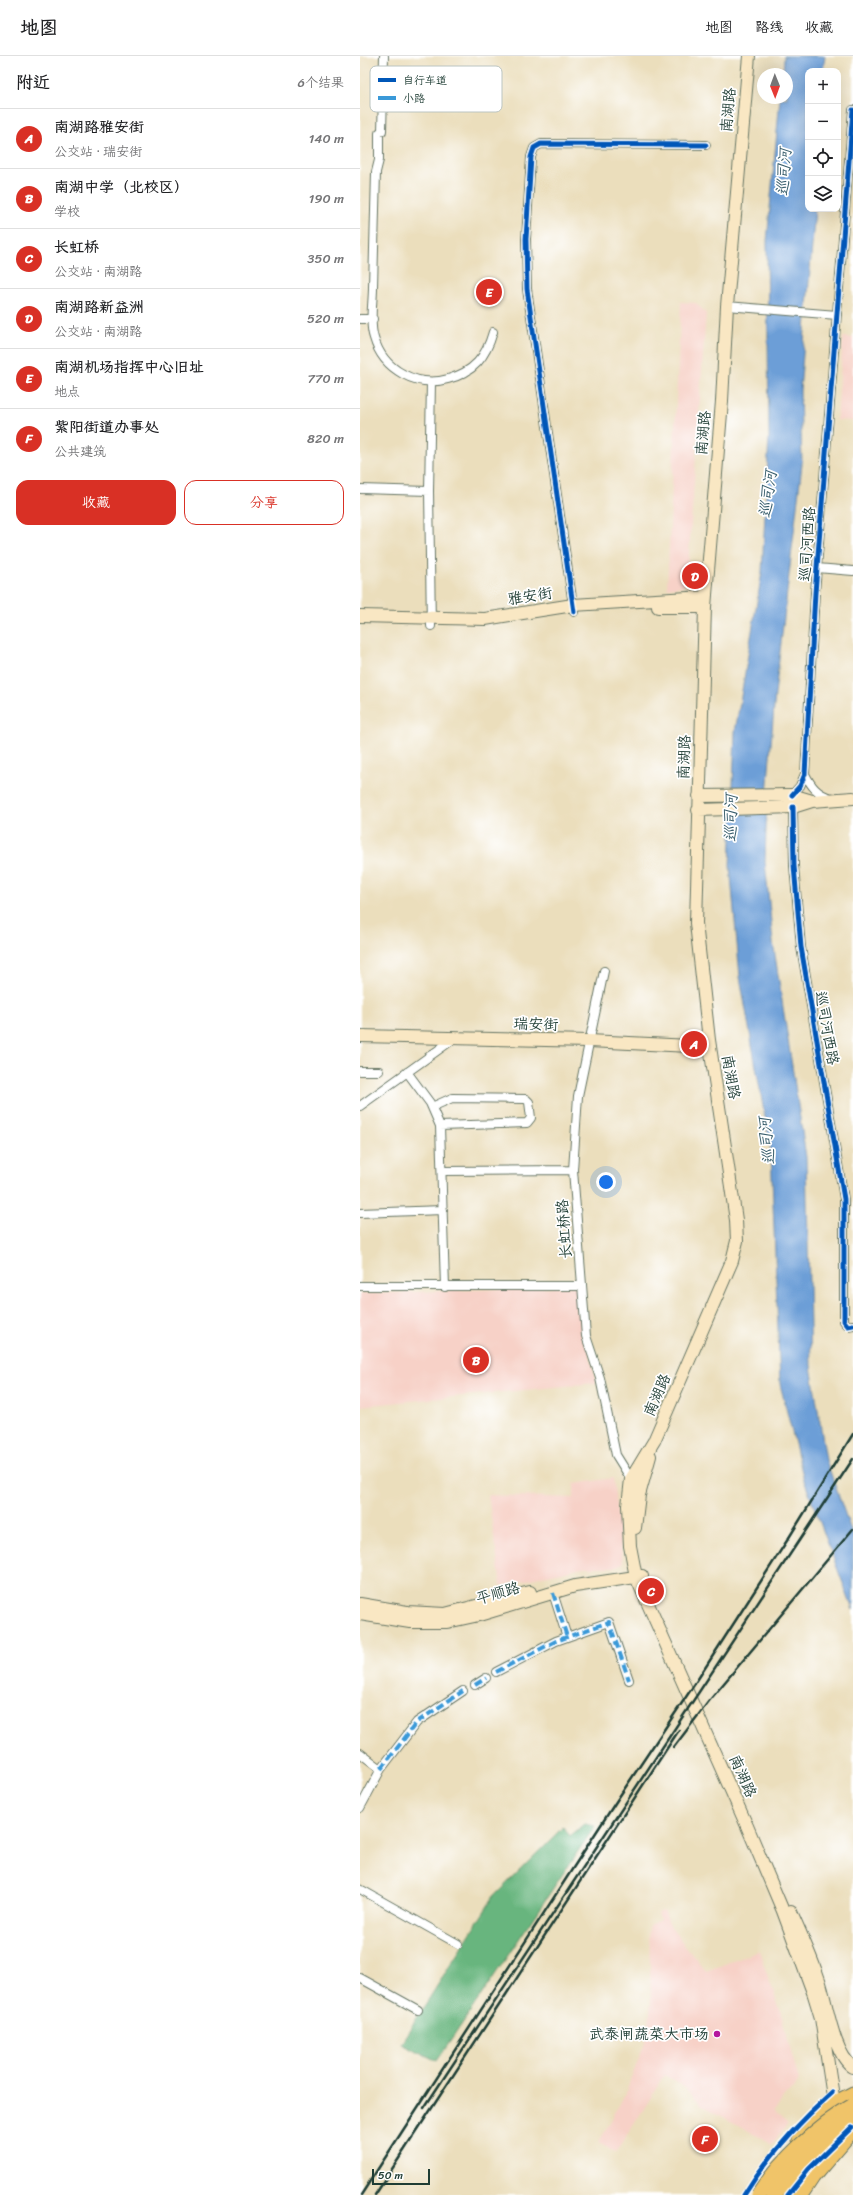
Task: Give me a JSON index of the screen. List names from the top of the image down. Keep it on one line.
{"streets":{"main road":["南湖路","雅安街","瑞安街","平顺路"],"street":["巡司河西路","长虹桥路"]},"crossings":[["南湖路","雅安街"],["南湖路","瑞安街"],["南湖路","长虹桥路"],["南湖路","平顺路"],["瑞安街","长虹桥路"]],"water":["巡司河"],"places":["武泰闸蔬菜大市场"],"legend":["自行车道","小路"],"scale_bar":"50 m","north":"bottom","page":{"header":"地图","nav":["地图","路线","收藏"],"heading":["附近","6个结果"],"map_buttons":["+","−"],"list":[{"mark":"A","name":"南湖路雅安街","note":"公交站 · 瑞安街","value":"140 m"},{"mark":"B","name":"南湖中学（北校区）","note":"学校","value":"190 m"},{"mark":"C","name":"长虹桥","note":"公交站 · 南湖路","value":"350 m"},{"mark":"D","name":"南湖路新益洲","note":"公交站 · 南湖路","value":"520 m"},{"mark":"E","name":"南湖机场指挥中心旧址","note":"地点","value":"770 m"},{"mark":"F","name":"紫阳街道办事处","note":"公共建筑","value":"820 m"}],"pins":["E","D","A","B","C","F"],"buttons":["收藏","分享"],"scale":"50 m"}}
